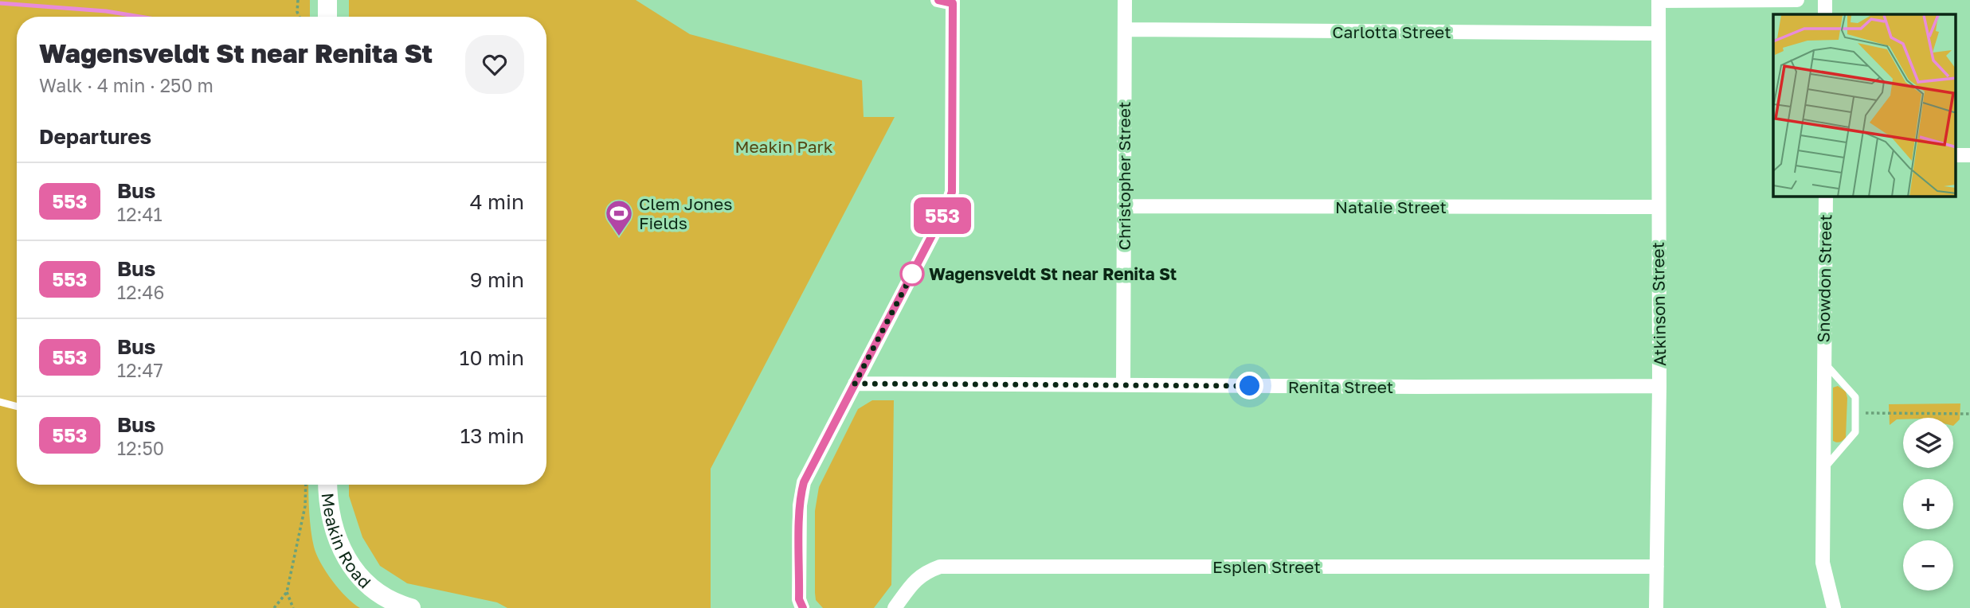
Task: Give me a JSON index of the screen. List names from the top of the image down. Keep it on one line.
{"streets":{"street":["Carlotta Street","Christopher Street","Natalie Street","Snowdon Street","Atkinson Street","Renita Street","Meakin Road","Esplen Street"]},"crossings":[["Carlotta Street","Christopher Street"],["Carlotta Street","Atkinson Street"],["Christopher Street","Natalie Street"],["Christopher Street","Renita Street"],["Natalie Street","Atkinson Street"],["Atkinson Street","Renita Street"],["Atkinson Street","Esplen Street"]],"parks":["Meakin Park"],"places":{"sports":["Clem Jones Fields"],"other":["Wagensveldt St near Renita St"]},"lines":["bus line 553"],"page":{"on_map":"553","heading":[["Wagensveldt St near Renita St","Walk · 4 min · 250 m"],"Departures"],"list":[{"mark":"553","name":"Bus","note":"12:41","value":"4 min"},{"mark":"553","name":"Bus","note":"12:46","value":"9 min"},{"mark":"553","name":"Bus","note":"12:47","value":"10 min"},{"mark":"553","name":"Bus","note":"12:50","value":"13 min"}],"map_buttons":["+","−"]}}
